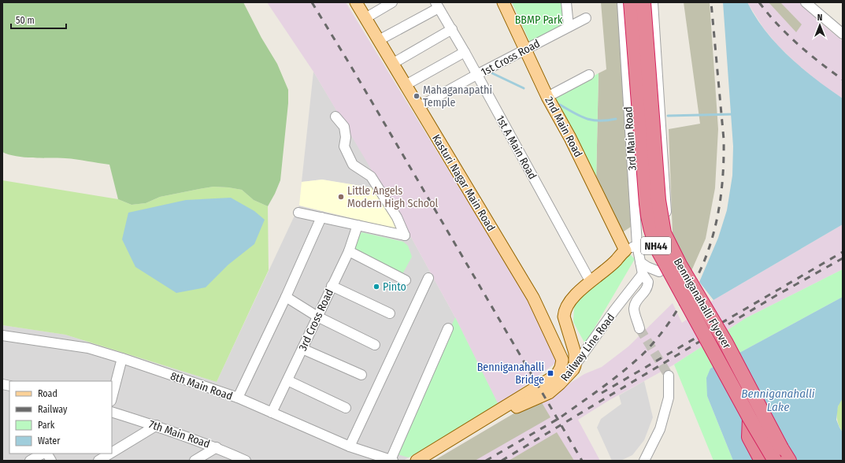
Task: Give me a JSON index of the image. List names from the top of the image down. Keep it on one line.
{"streets":{"highway":["NH44","Benniganahalli Flyover"],"main road":["2nd Main Road","Kasturi Nagar Main Road","Railway Line Road"],"street":["1st Cross Road","3rd Main Road","1st A Main Road","3rd Cross Road","8th Main Road","7th Main Road"]},"crossings":[["1st Cross Road","2nd Main Road"],["1st Cross Road","1st A Main Road"],["1st Cross Road","Kasturi Nagar Main Road"],["3rd Main Road","Railway Line Road"],["Kasturi Nagar Main Road","Railway Line Road"],["3rd Cross Road","8th Main Road"]],"water":["Benniganahalli Lake"],"parks":["BBMP Park"],"places":{"other":["Mahaganapathi Temple","Little Angels Modern High School","Pinto"],"transit":["Benniganahalli Bridge"]},"legend":["Road","Railway","Park","Water"],"scale_bar":"50 m","north":"top"}
